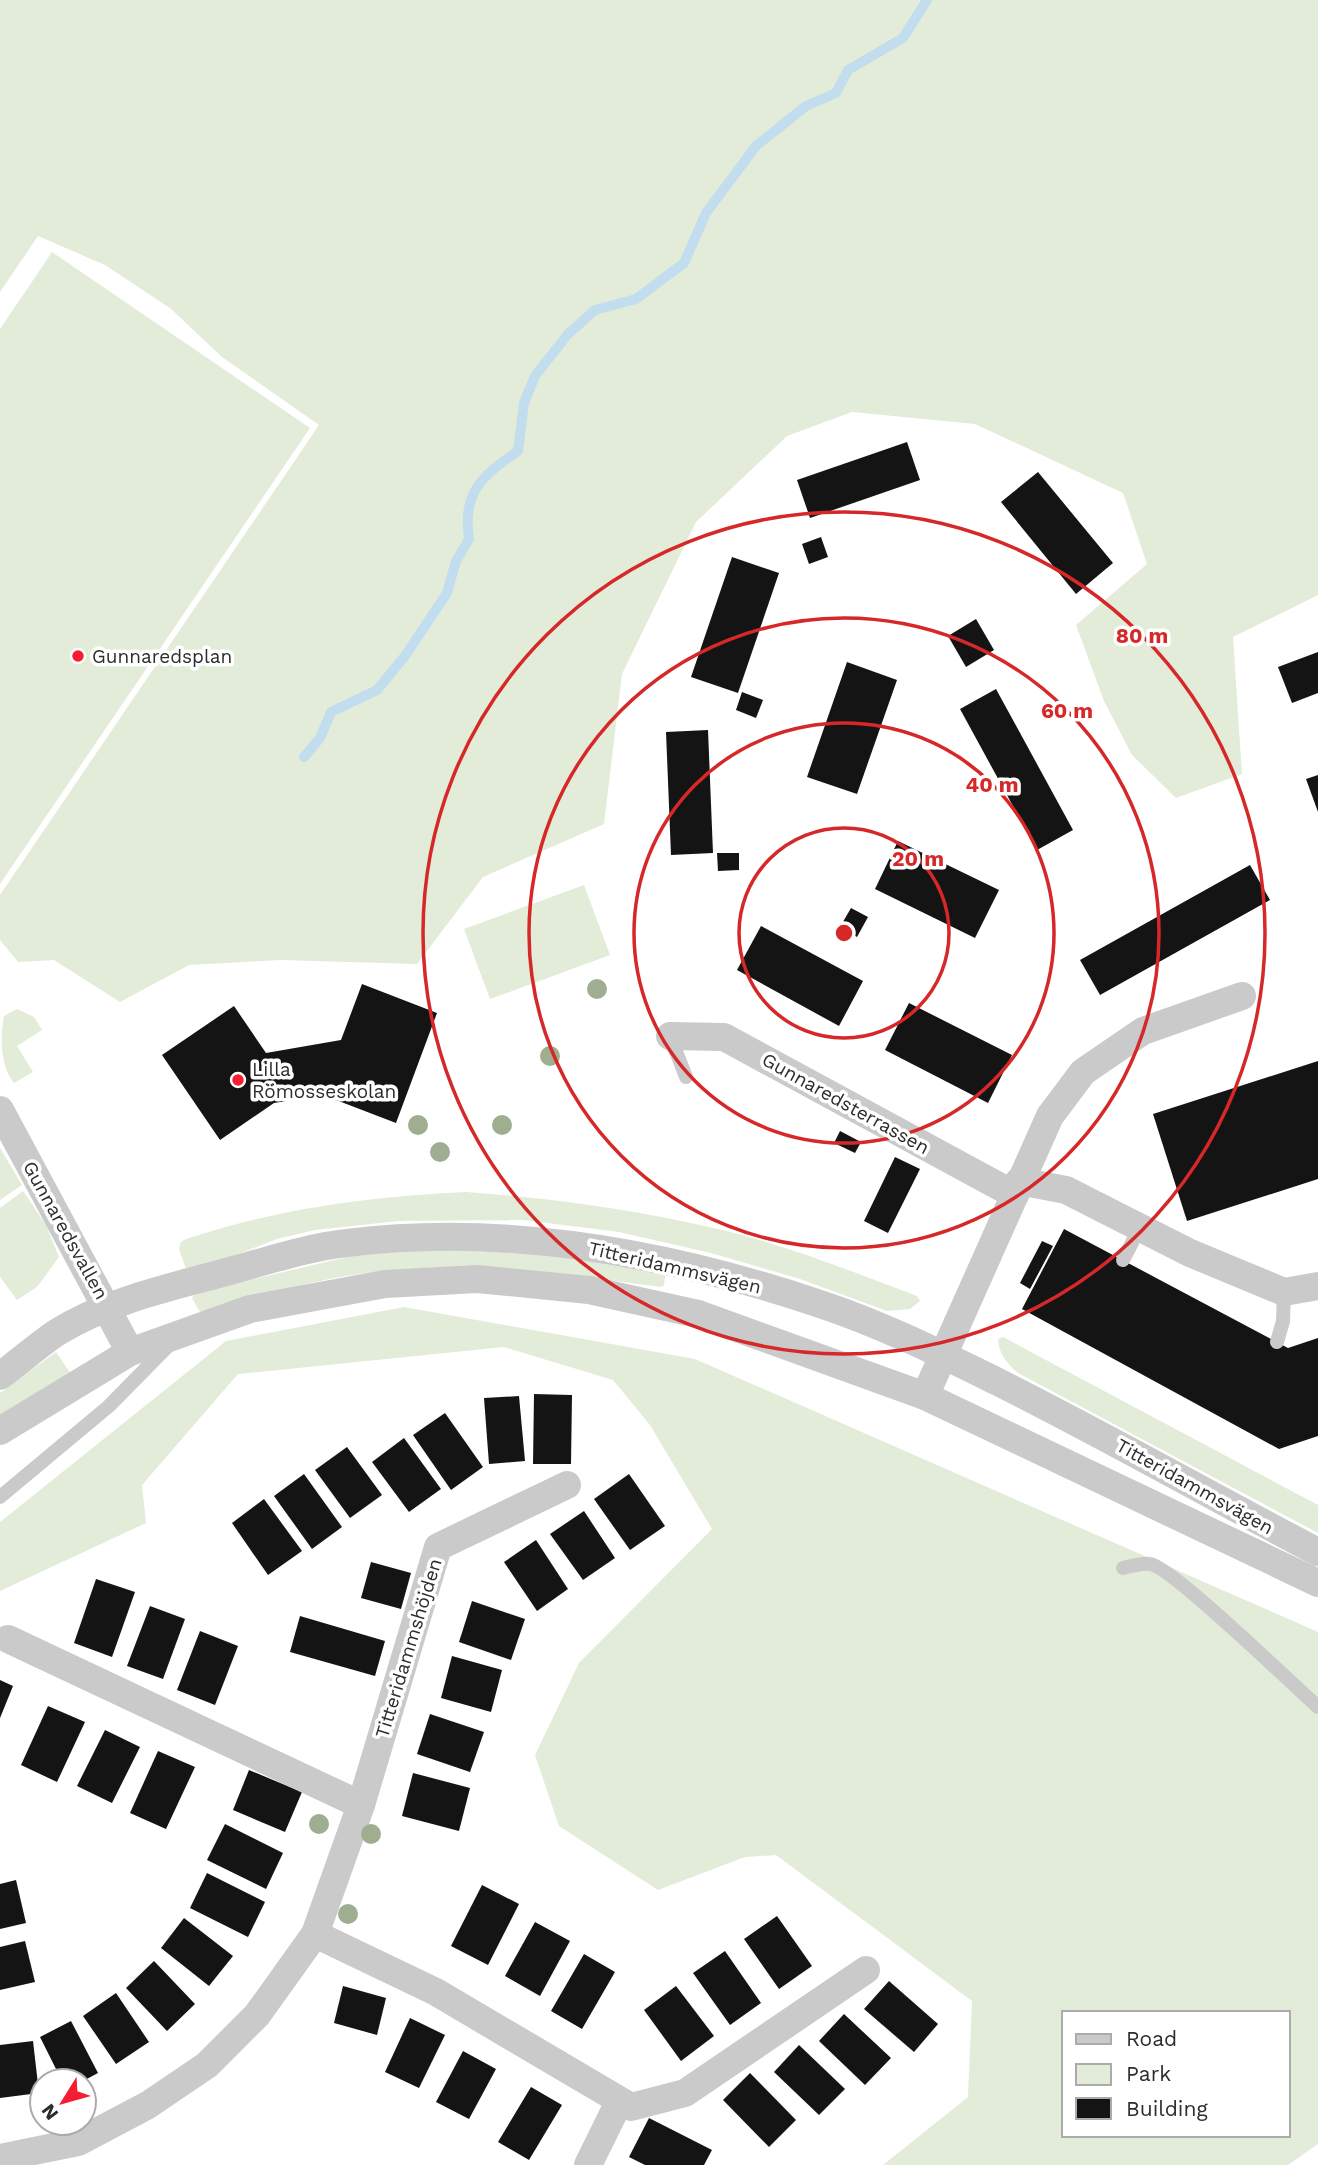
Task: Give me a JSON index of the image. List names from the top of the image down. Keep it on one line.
{"streets":{"street":["Gunnaredsterrassen","Gunnaredsvallen","Titteridammsvägen","Titteridammshöjden"]},"crossings":[["Gunnaredsvallen","Titteridammsvägen"]],"places":["Gunnaredsplan","Lilla Römosseskolan"],"legend":["Road","Park","Building"],"north":"bottom left","rings":["80 m","60 m","40 m","20 m"]}
